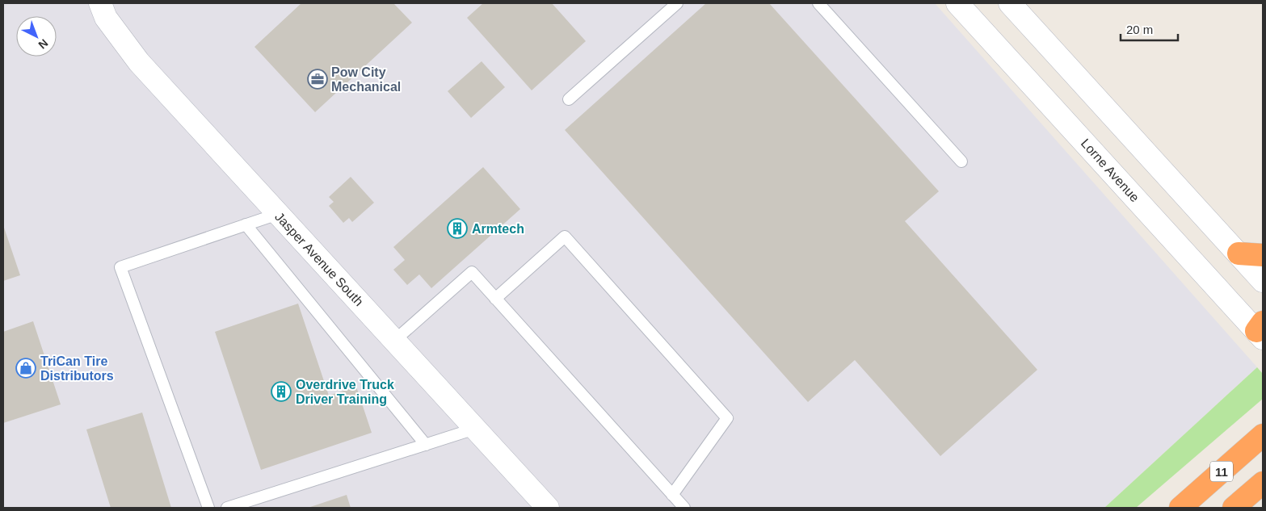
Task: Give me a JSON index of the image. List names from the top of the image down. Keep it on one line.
{"streets":{"highway":["11"],"main road":["Lorne Avenue","Jasper Avenue South"]},"places":{"office":["Pow City Mechanical"],"building":["Armtech","Overdrive Truck Driver Training"],"shop":["TriCan Tire Distributors"]},"scale_bar":"20 m","north":"bottom right"}
